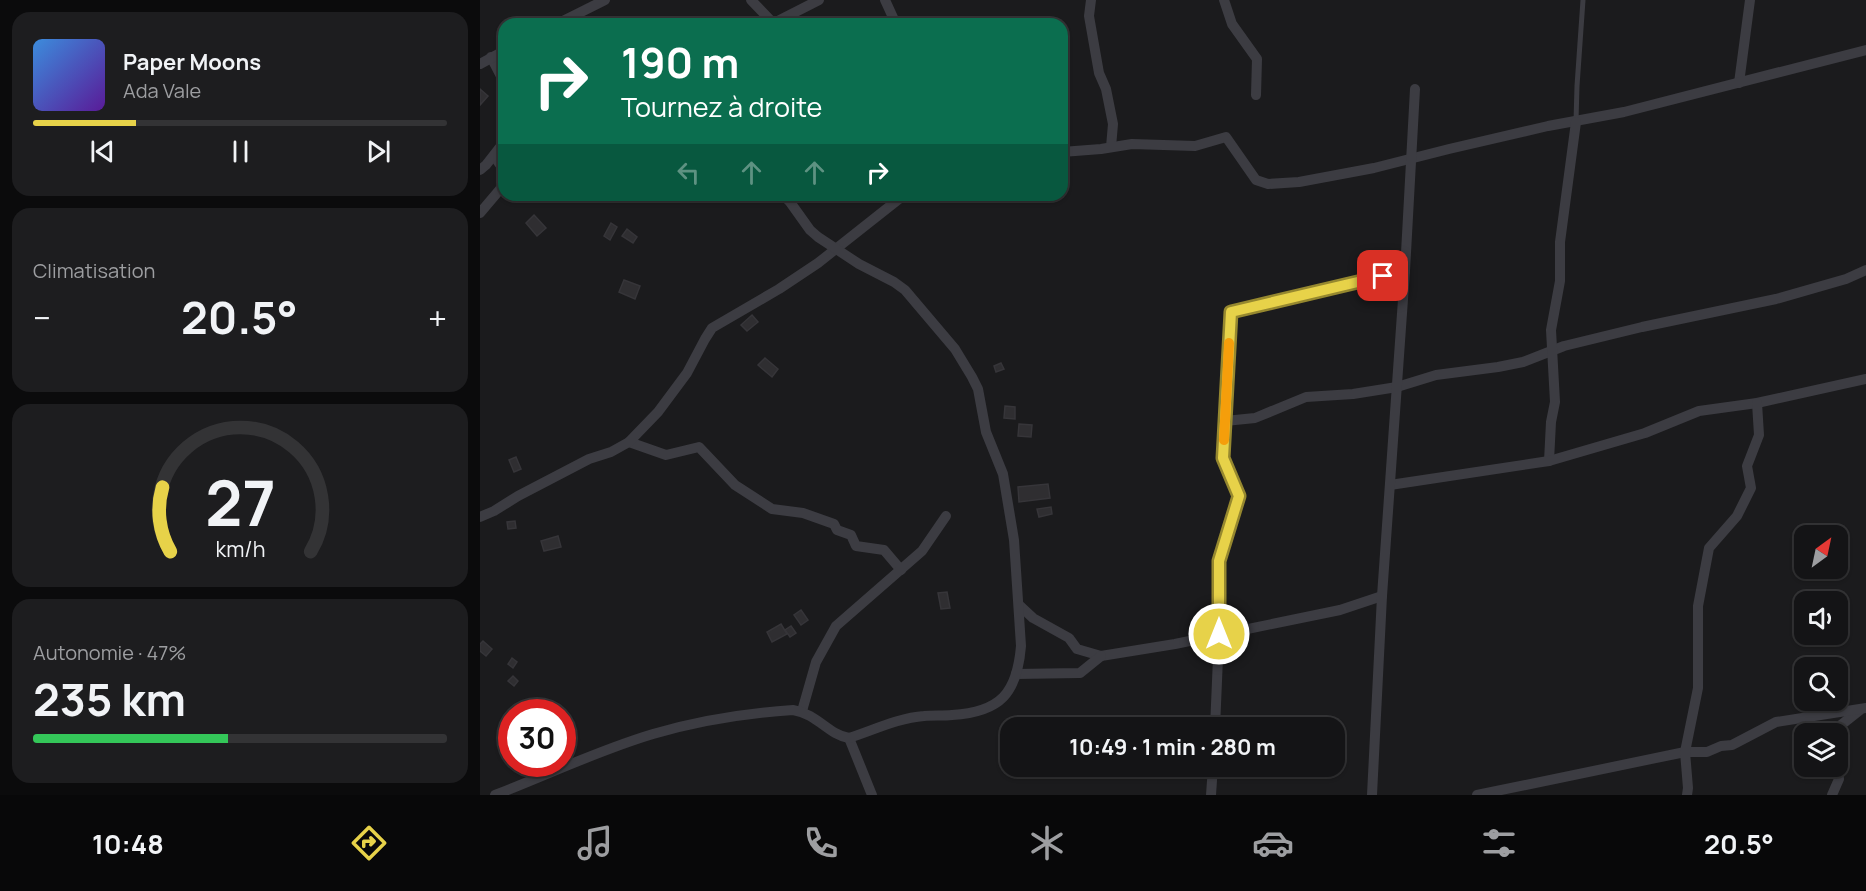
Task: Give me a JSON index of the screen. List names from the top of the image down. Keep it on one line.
{"north":"top right","page":{"turn":["190 m","Tournez à droite"],"song":["Paper Moons","Ada Vale"],"tile":["Climatisation",["Autonomie · 47%","235 km"]],"heat":["−","20.5°","+"],"limit":"30","trip":"10:49 · 1 min · 280 m","tabs":["10:48","20.5°"],"gauge":["27","km/h"]}}
